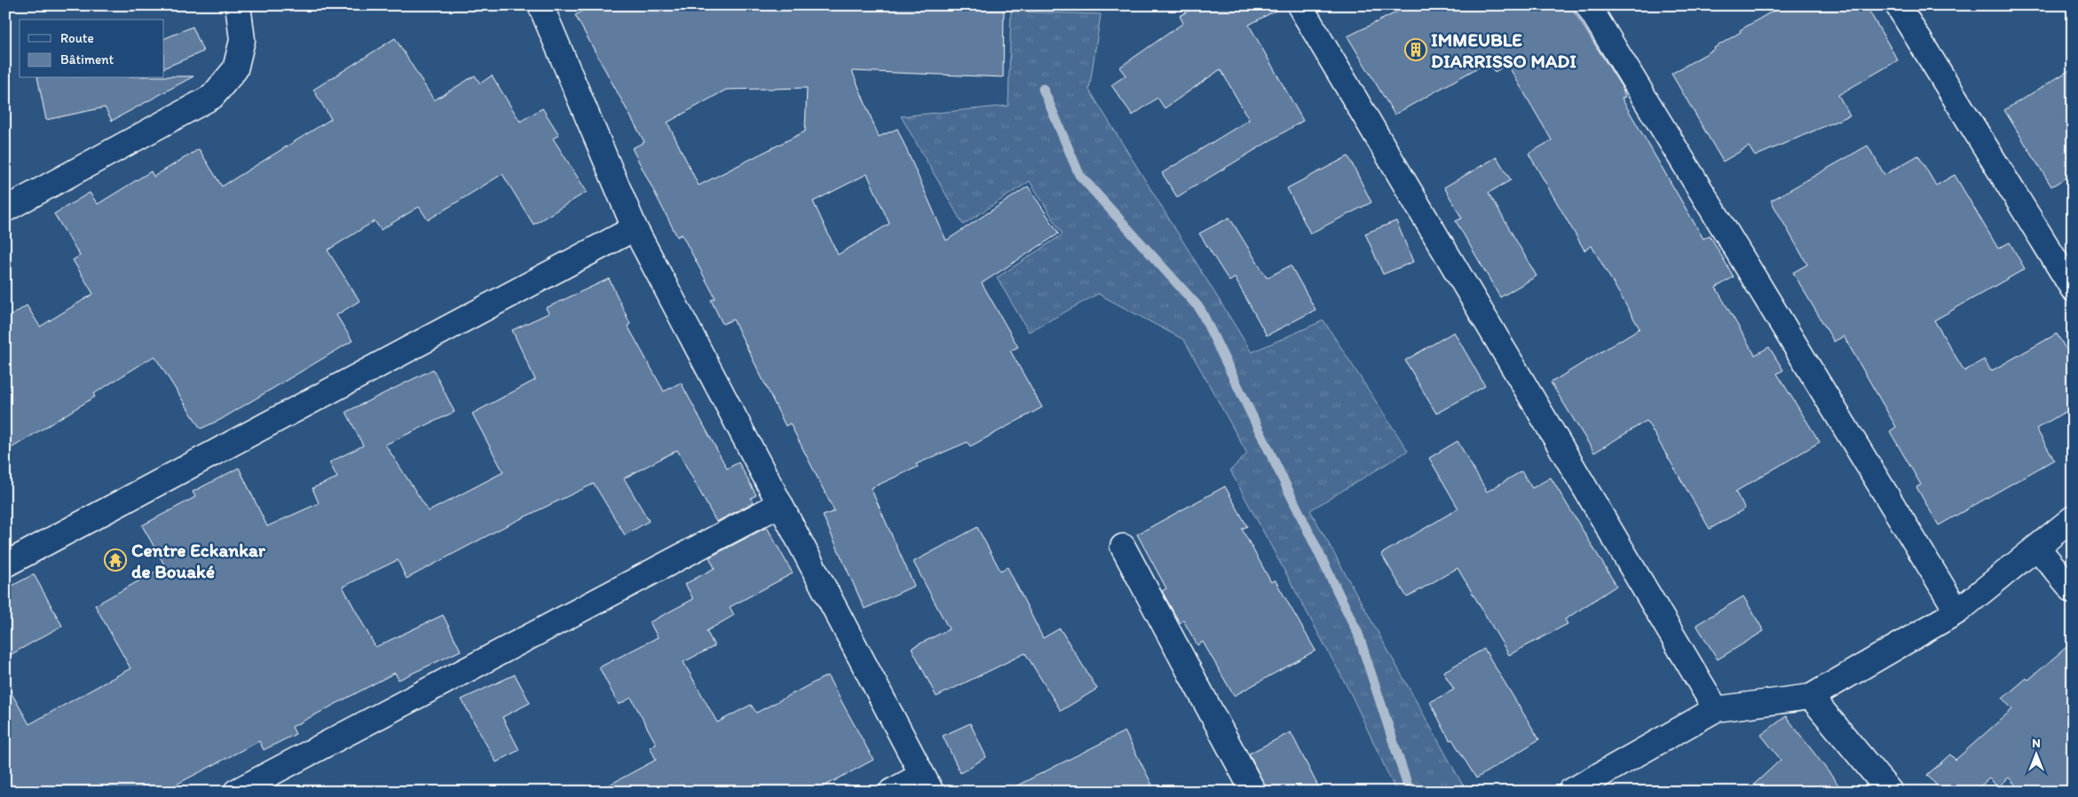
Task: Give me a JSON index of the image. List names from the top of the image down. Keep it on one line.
{"places":{"building":["IMMEUBLE DIARRISSO MADI"],"temple":["Centre Eckankar de Bouaké"]},"legend":["Route","Bâtiment"],"north":"top"}
